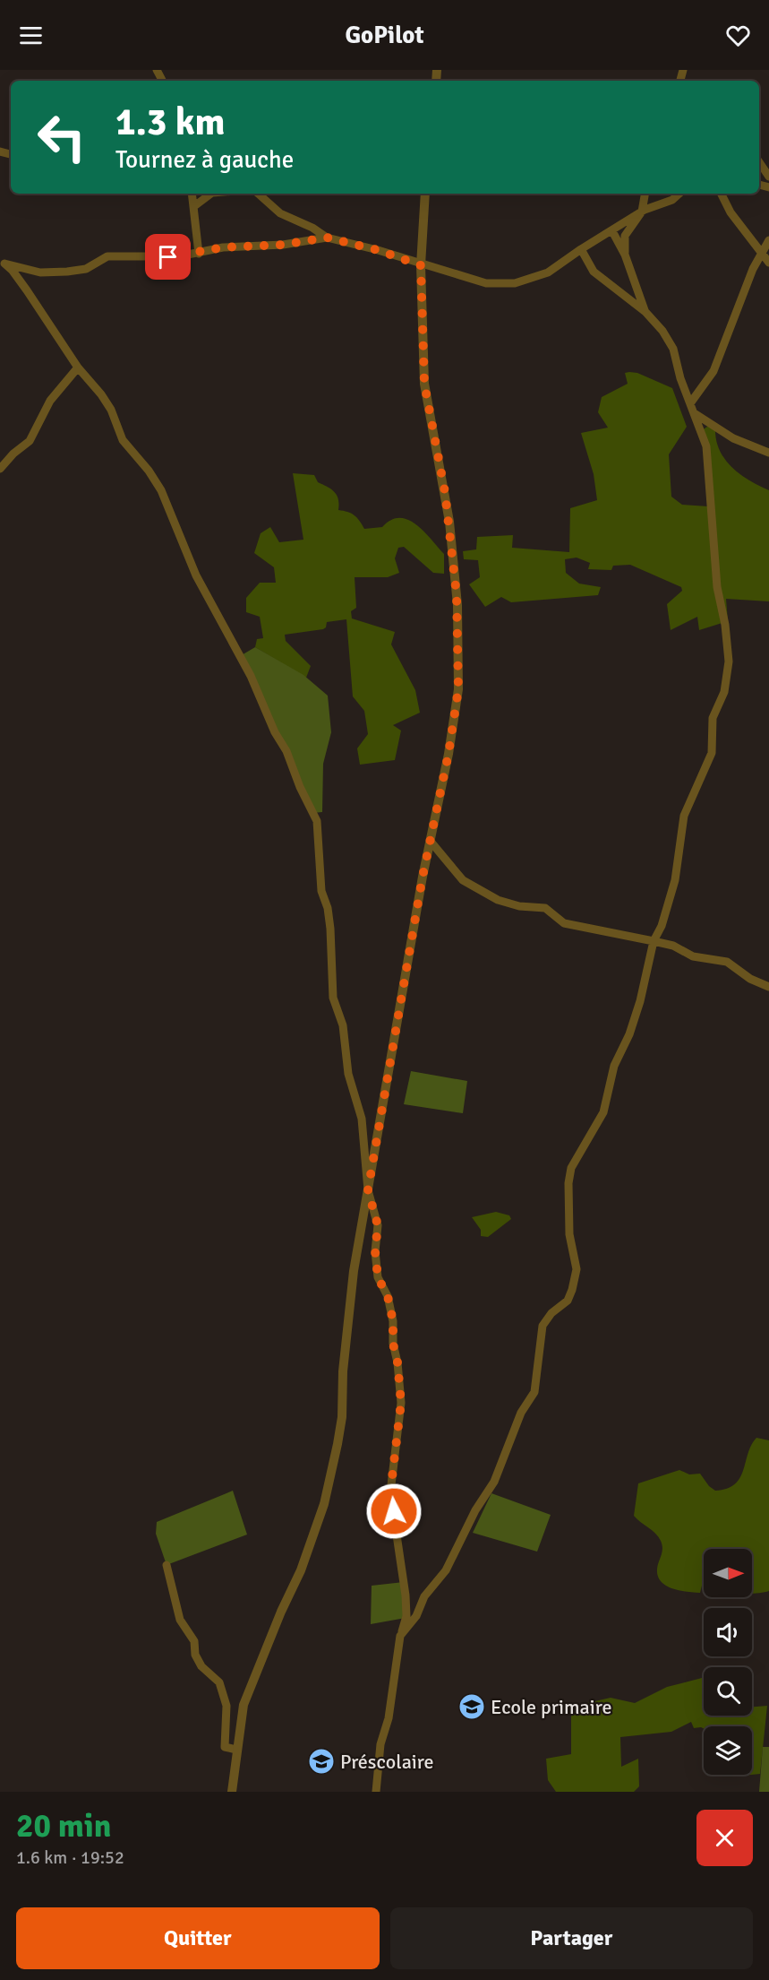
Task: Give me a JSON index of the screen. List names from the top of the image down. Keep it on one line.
{"places":{"school or university":["Ecole primaire","Préscolaire"]},"north":"right","page":{"header":"GoPilot","turn":["1.3 km","Tournez à gauche"],"heading":["20 min","1.6 km · 19:52"],"buttons":["Quitter","Partager"]}}
